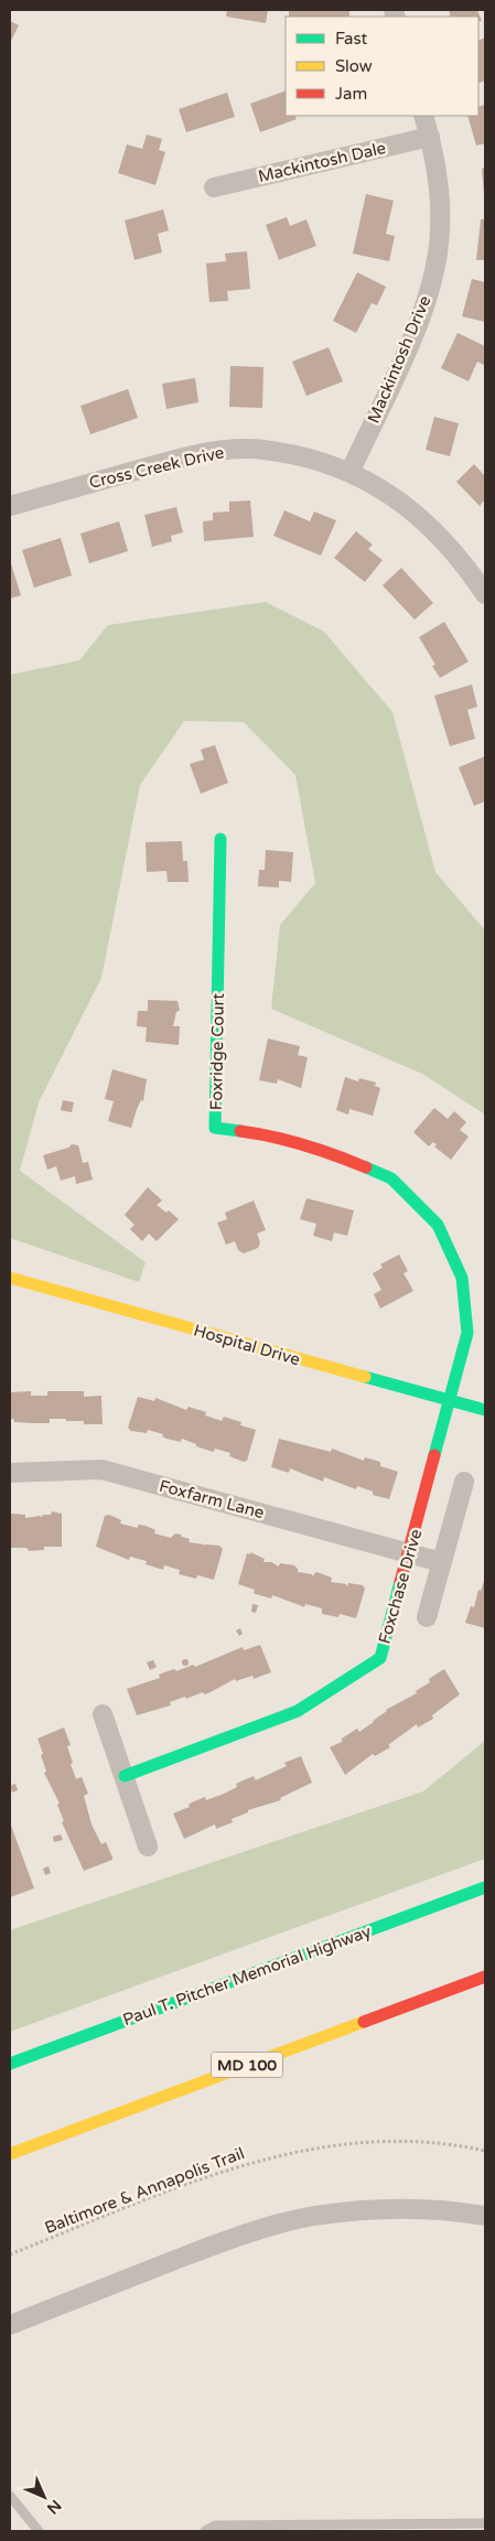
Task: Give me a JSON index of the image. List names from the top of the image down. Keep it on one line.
{"streets":{"main road":["Foxridge Court","Hospital Drive","Foxchase Drive","Paul T. Pitcher Memorial Highway","MD 100"],"street":["Mackintosh Dale","Mackintosh Drive","Cross Creek Drive","Foxfarm Lane"],"path":["Baltimore & Annapolis Trail"]},"crossings":[["Mackintosh Dale","Mackintosh Drive"],["Mackintosh Drive","Cross Creek Drive"],["Foxridge Court","Hospital Drive"],["Foxridge Court","Foxchase Drive"],["Hospital Drive","Foxchase Drive"],["Foxfarm Lane","Foxchase Drive"]],"legend":["Fast","Slow","Jam"],"north":"bottom right"}
